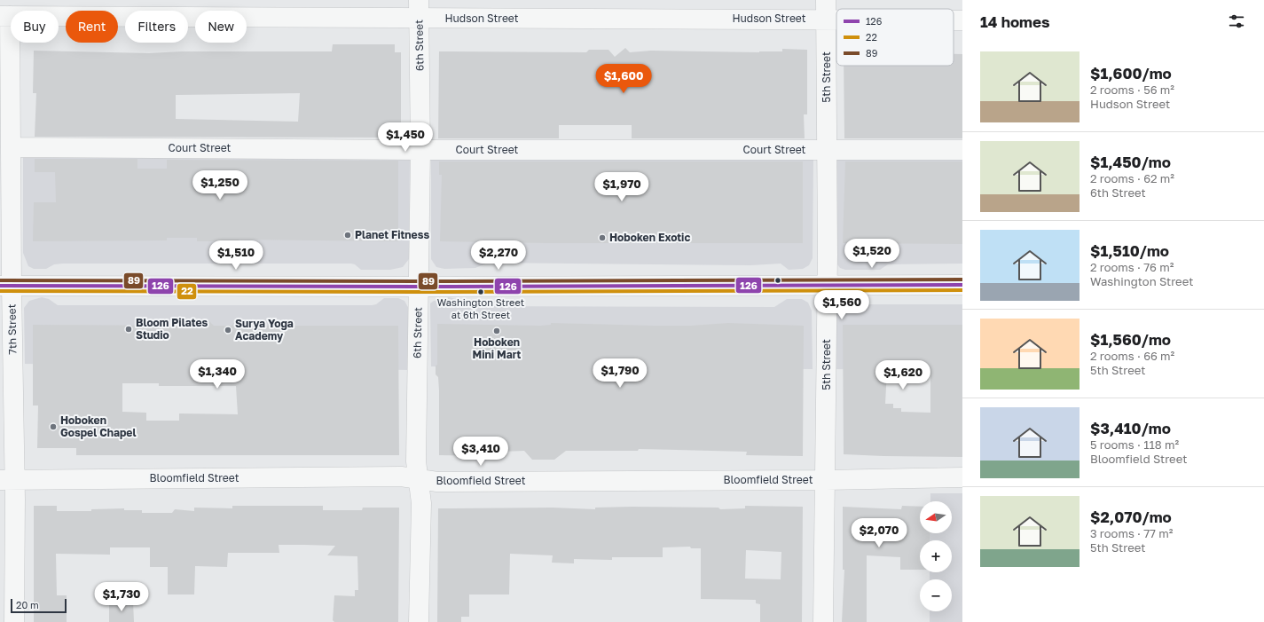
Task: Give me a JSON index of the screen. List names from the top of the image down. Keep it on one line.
{"streets":{"street":["Hudson Street","6th Street","5th Street","Court Street","7th Street","Bloomfield Street"]},"crossings":[["Hudson Street","6th Street"],["Hudson Street","5th Street"],["Hudson Street","7th Street"],["6th Street","Court Street"],["6th Street","Bloomfield Street"],["5th Street","Court Street"],["5th Street","Bloomfield Street"],["Court Street","7th Street"],["7th Street","Bloomfield Street"]],"places":["Planet Fitness","Hoboken Exotic","Washington Street at 6th Street","Bloom Pilates Studio","Surya Yoga Academy","Hoboken Mini Mart","Hoboken Gospel Chapel"],"lines":["transit line 89","transit line 126","transit line 22"],"legend":["126","22","89"],"scale_bar":"20 m","north":"left","page":{"heading":"14 homes","chip":["Buy","Rent","Filters","New"],"list":[{"name":"$1,600/mo","note":"2 rooms · 56 m² · Hudson Street"},{"name":"$1,450/mo","note":"2 rooms · 62 m² · 6th Street"},{"name":"$1,510/mo","note":"2 rooms · 76 m² · Washington Street"},{"name":"$1,560/mo","note":"2 rooms · 66 m² · 5th Street"},{"name":"$3,410/mo","note":"5 rooms · 118 m² · Bloomfield Street"},{"name":"$2,070/mo","note":"3 rooms · 77 m² · 5th Street"}],"price":["$1,600","$1,450","$1,250","$1,970","$1,520","$1,510","$2,270","$1,560","$1,790","$1,340","$1,620","$3,410","$2,070","$1,730"],"map_buttons":["+","−"],"scale":"20 m"}}
